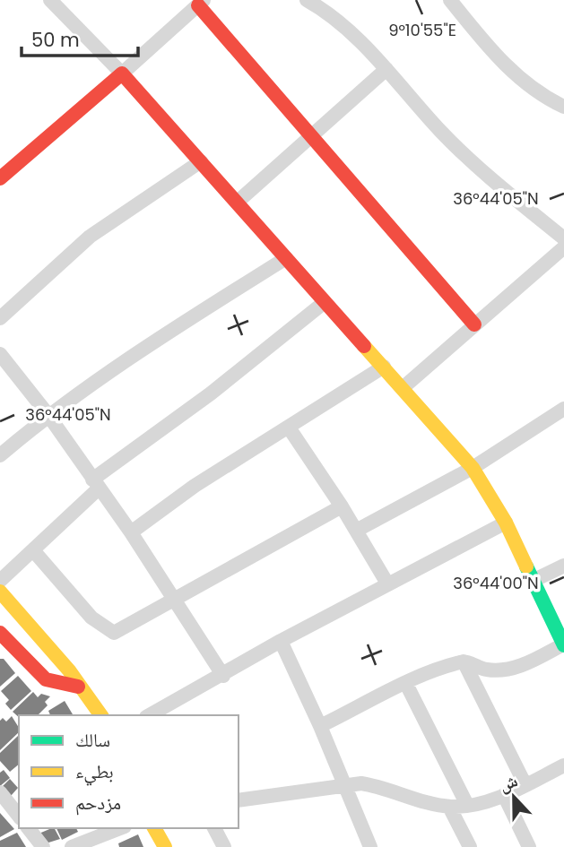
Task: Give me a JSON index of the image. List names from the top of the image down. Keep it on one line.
{"legend":["سالك","بطيء","مزدحم"],"scale_bar":"50 m","north":"top","coordinates":["9°10'55\"E","36°44'05\"N","36°44'00\"N"]}
